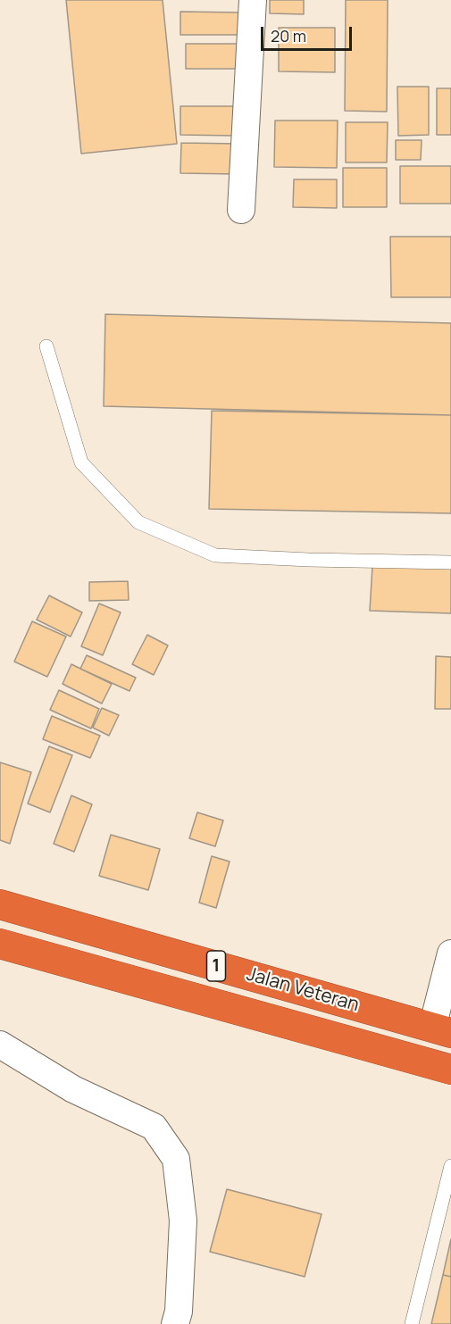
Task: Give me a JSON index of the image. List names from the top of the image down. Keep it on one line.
{"streets":{"highway":["1","Jalan Veteran"]},"scale_bar":"20 m"}
